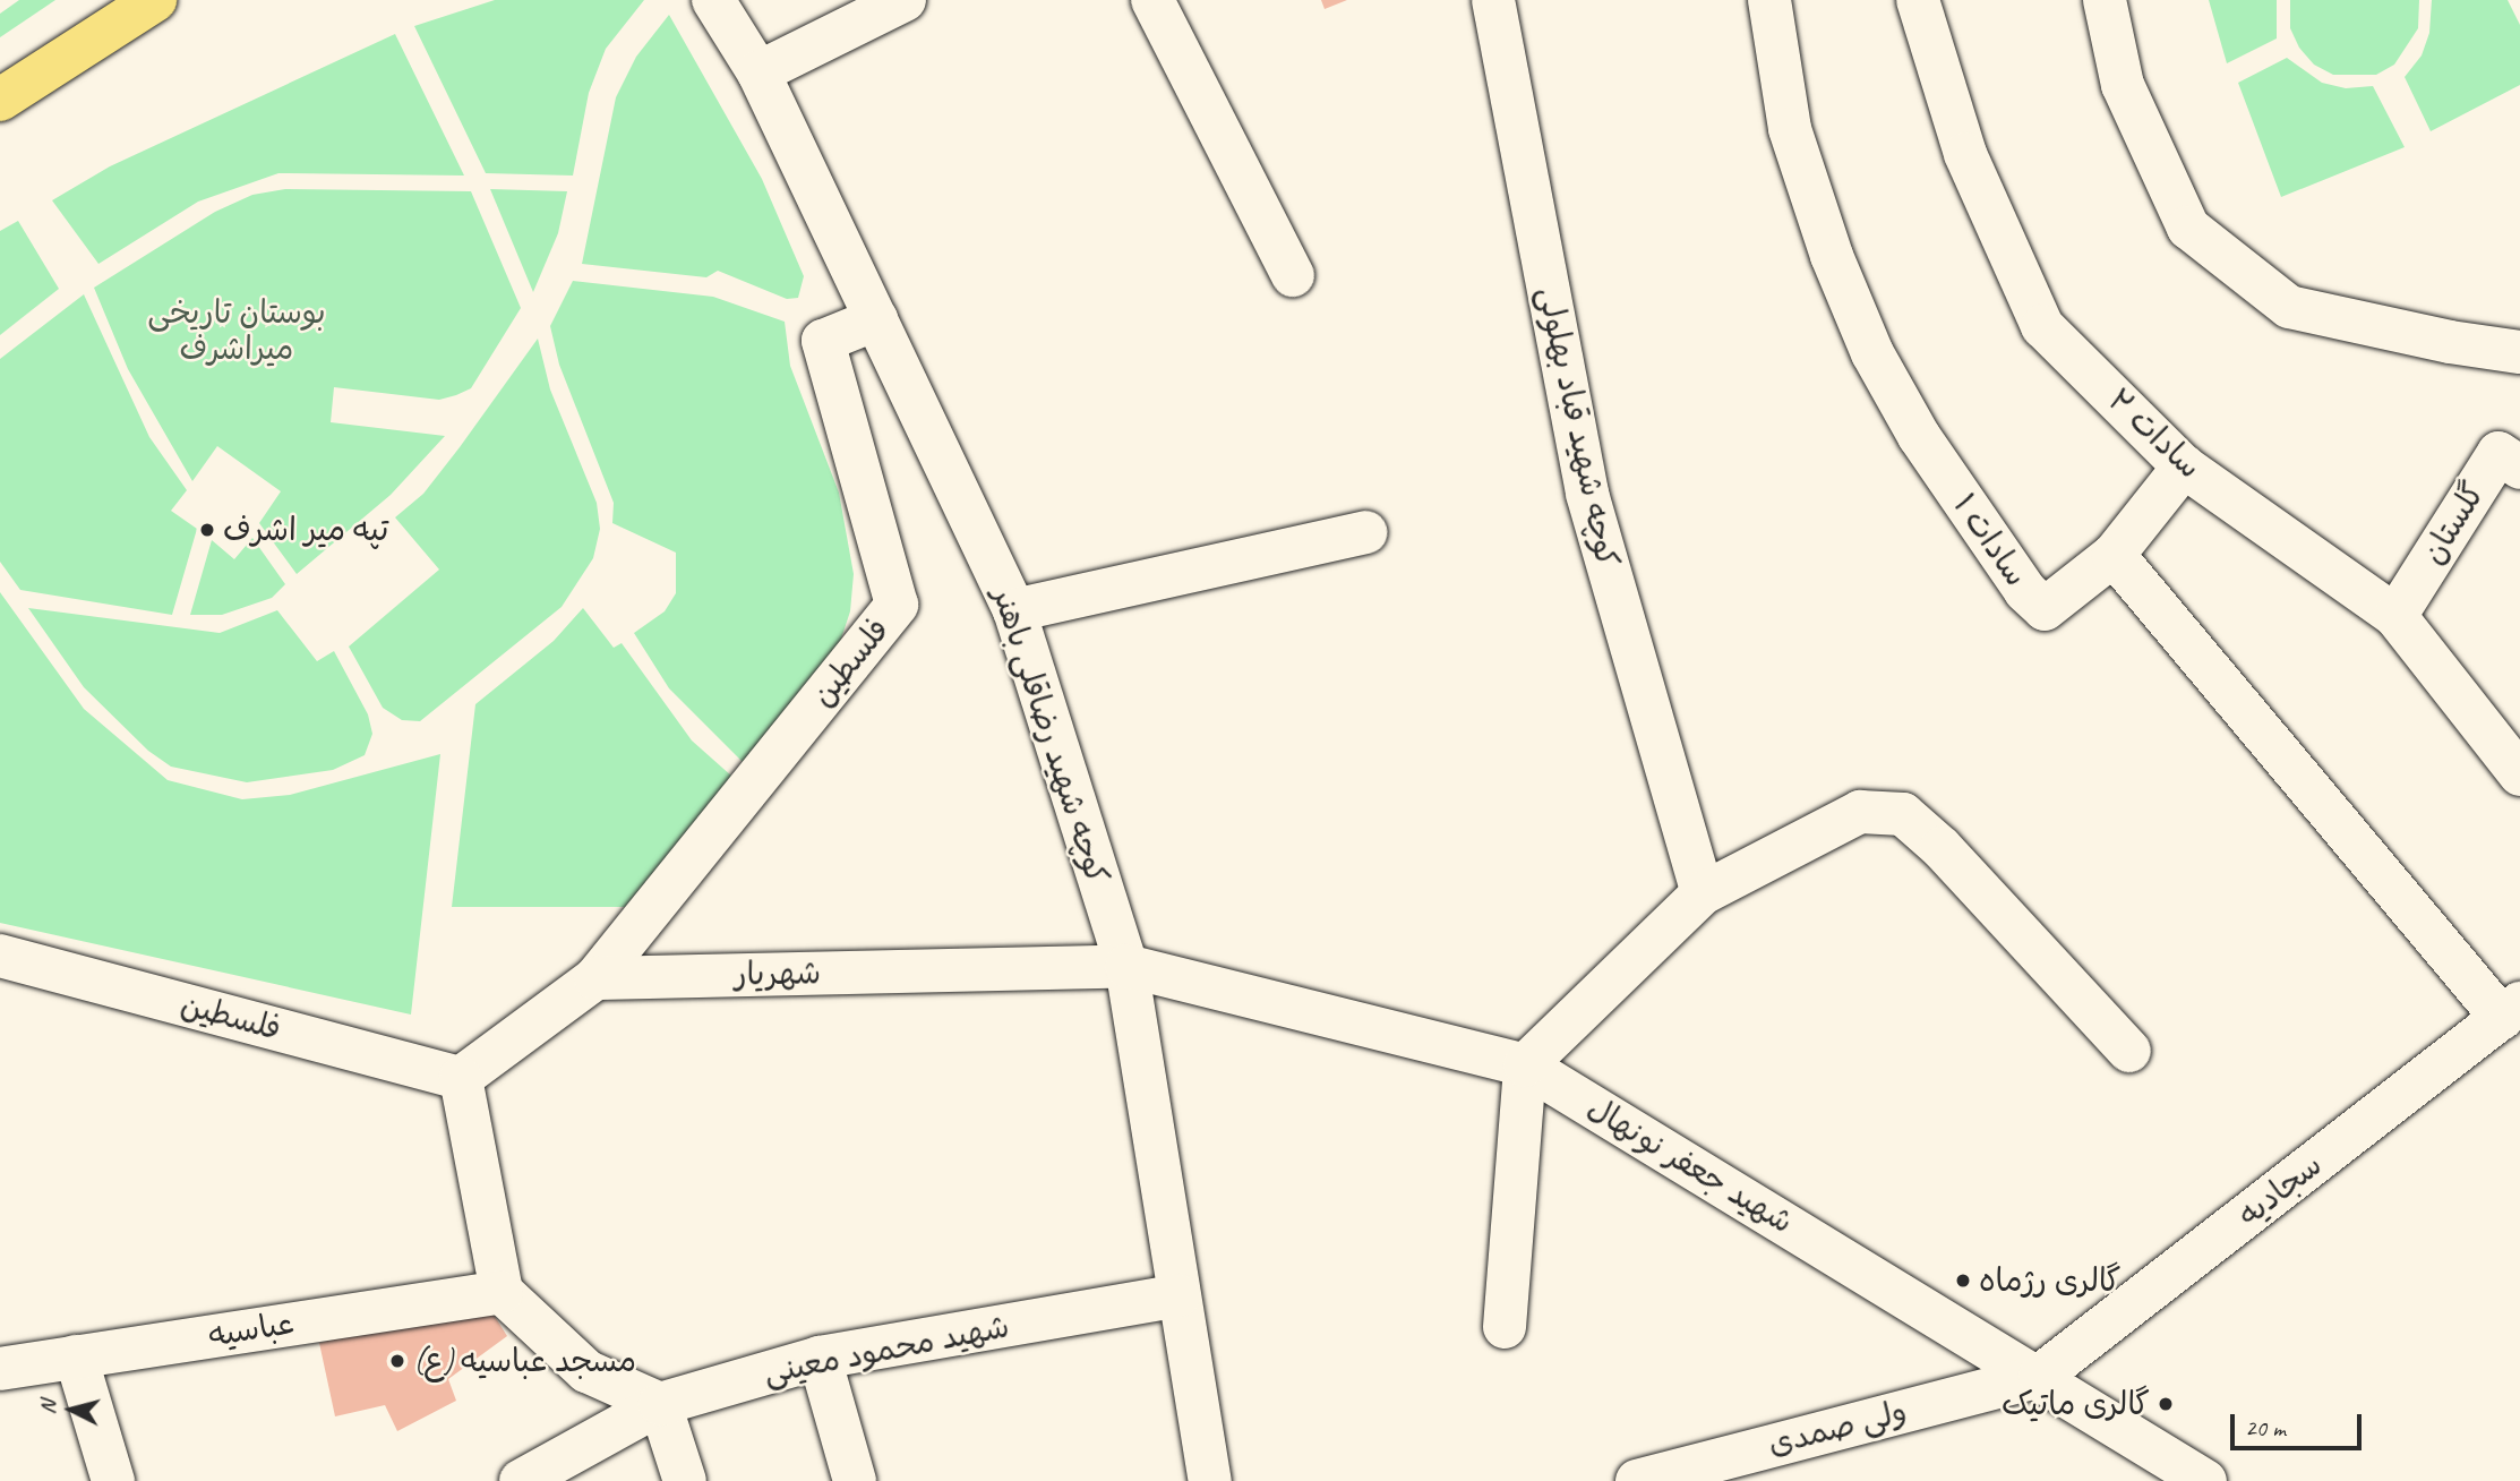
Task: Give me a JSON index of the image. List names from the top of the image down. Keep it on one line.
{"streets":{"street":["کوچه شهید قباد بهلولی","سادات ۲","گلستان","سادات ۱","فلسطین","کوچه شهید رضاقلی باهنر","شهریار","شهید جعفر نونهال","سجادیه","عباسیه","شهید محمود معینی","ولی صمدی"]},"crossings":[["سادات ۲","گلستان"],["فلسطین","کوچه شهید رضاقلی باهنر"],["فلسطین","شهریار"],["کوچه شهید رضاقلی باهنر","شهریار"],["کوچه شهید رضاقلی باهنر","شهید جعفر نونهال"],["کوچه شهید رضاقلی باهنر","شهید محمود معینی"],["شهریار","شهید جعفر نونهال"],["شهید جعفر نونهال","سجادیه"],["شهید جعفر نونهال","ولی صمدی"],["سجادیه","ولی صمدی"]],"parks":["بوستان تاریخی میراشرف"],"places":["تپه میر اشرف","گالری رژماه","مسجد عباسیه (ع)","گالری ماتیک"],"scale_bar":"20 m","north":"left"}
